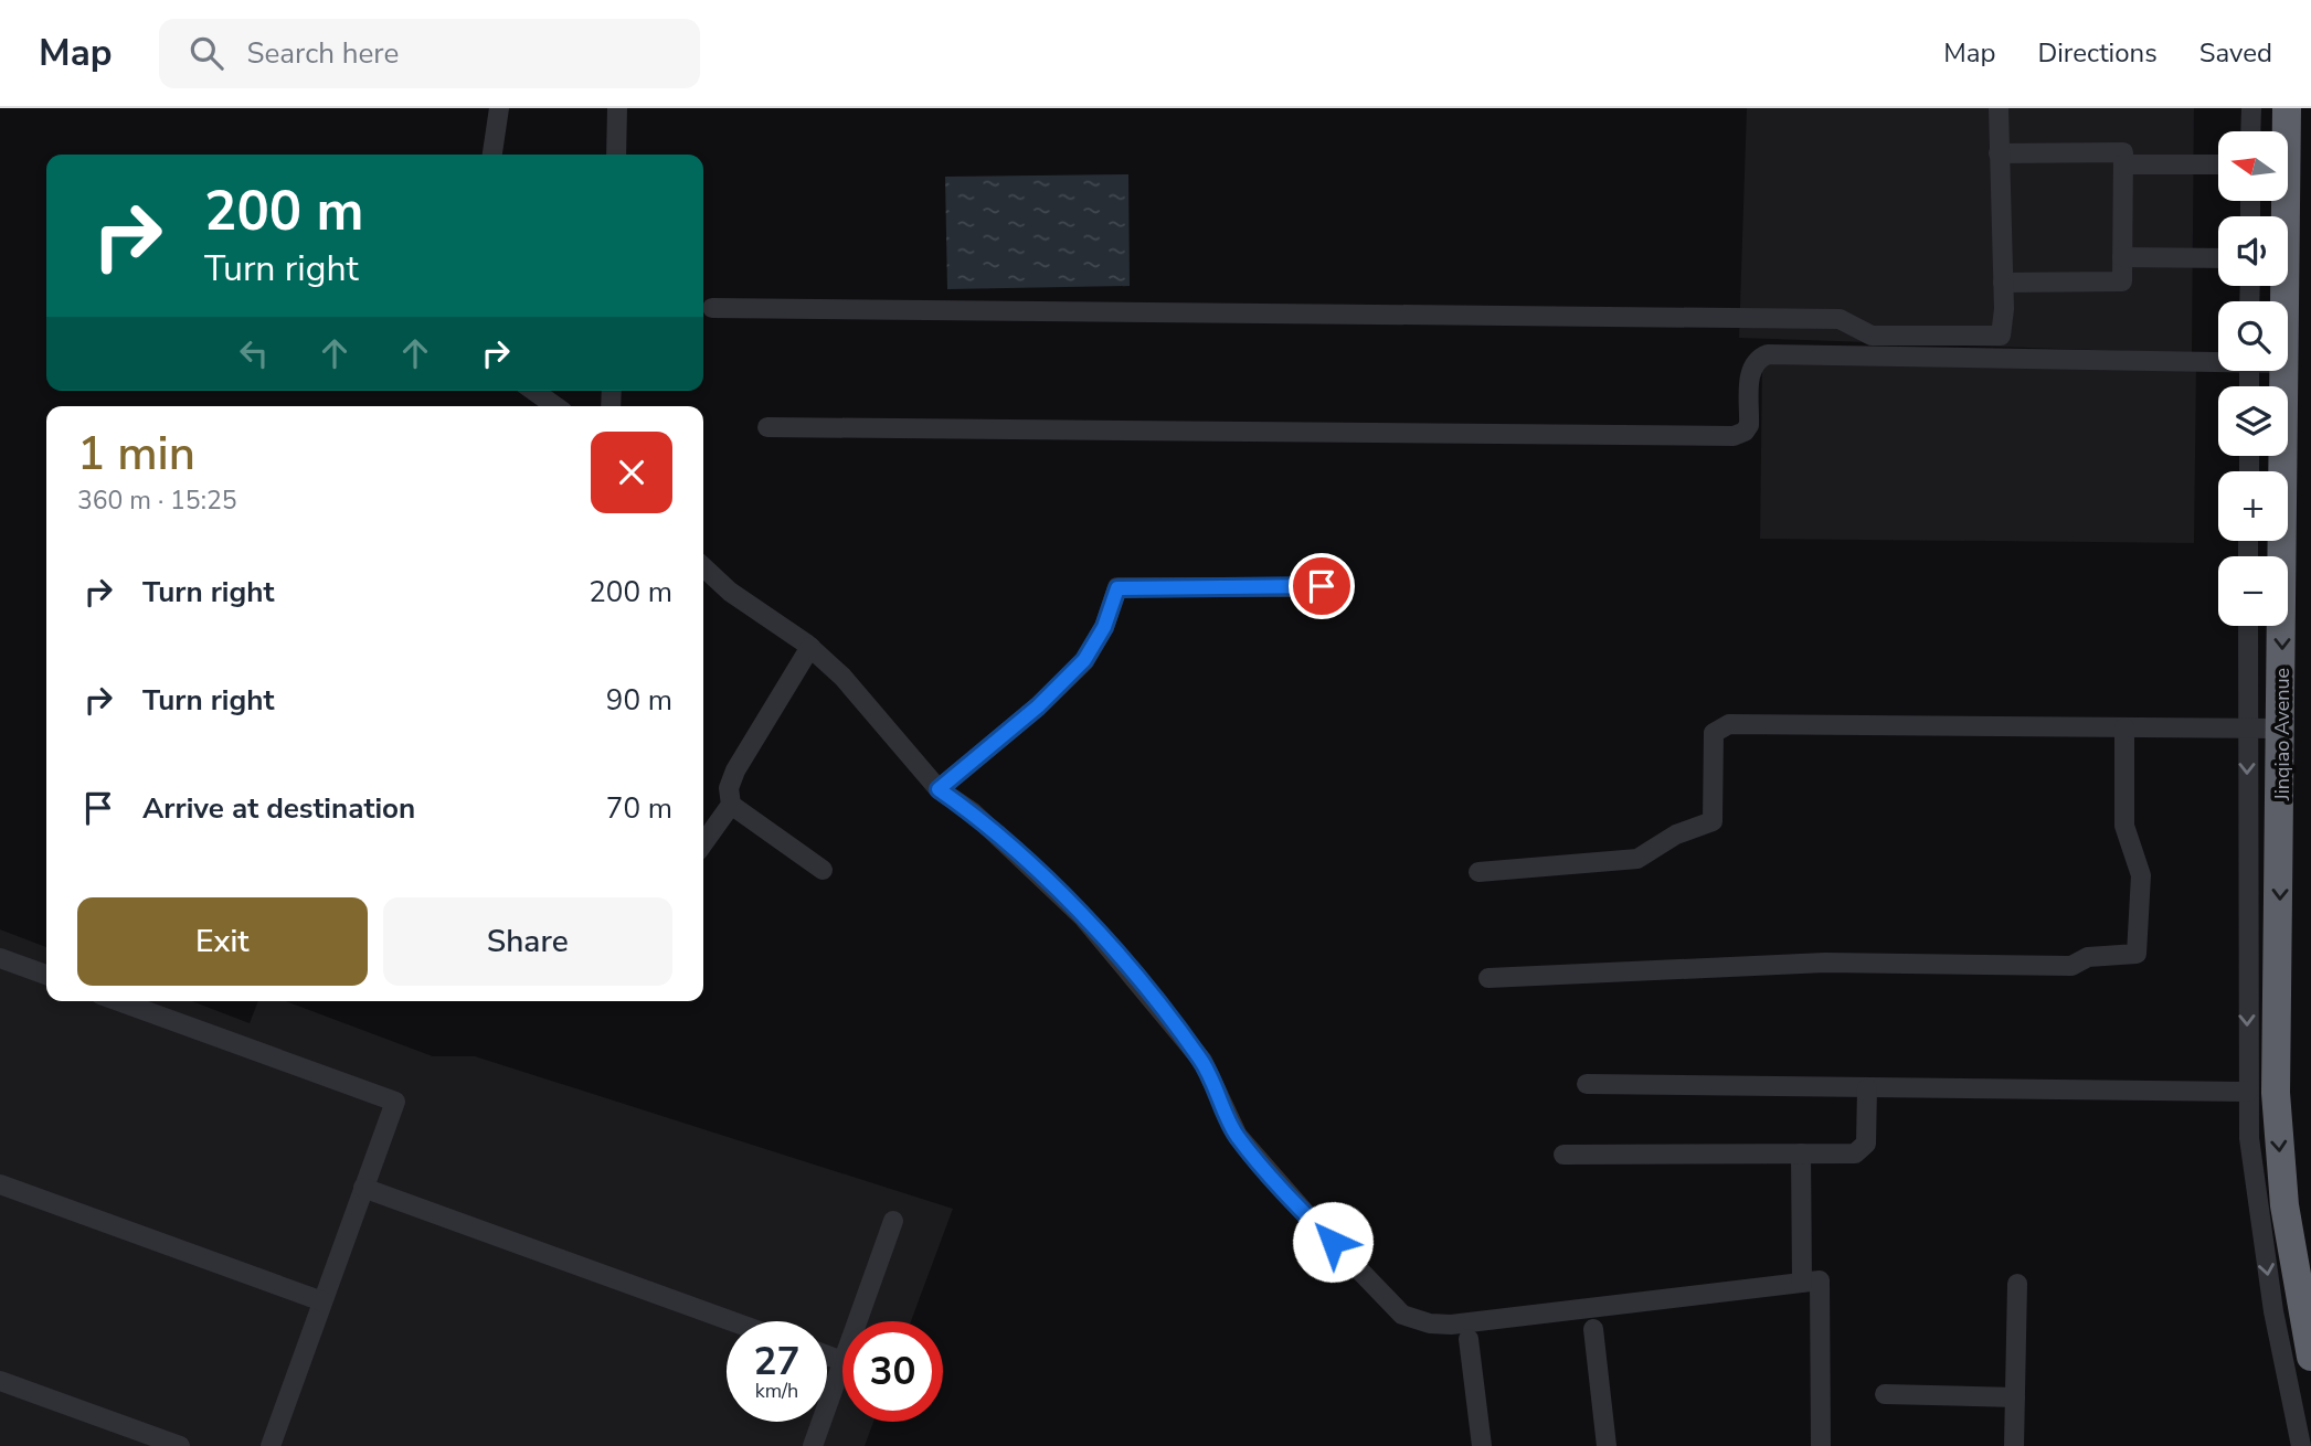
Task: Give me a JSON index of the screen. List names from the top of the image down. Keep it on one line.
{"streets":{"highway":["Jinqiao Avenue"]},"one_way":["Jinqiao Avenue"],"north":"left","page":{"header":"Map","search":"Search here","nav":["Map","Directions","Saved"],"map_buttons":["+","−"],"turn":["200 m","Turn right"],"heading":["1 min","360 m · 15:25"],"list":[{"name":"Turn right","value":"200 m"},{"name":"Turn right","value":"90 m"},{"name":"Arrive at destination","value":"70 m"}],"buttons":["Exit","Share"],"speed":"27 km/h","limit":"30"}}
